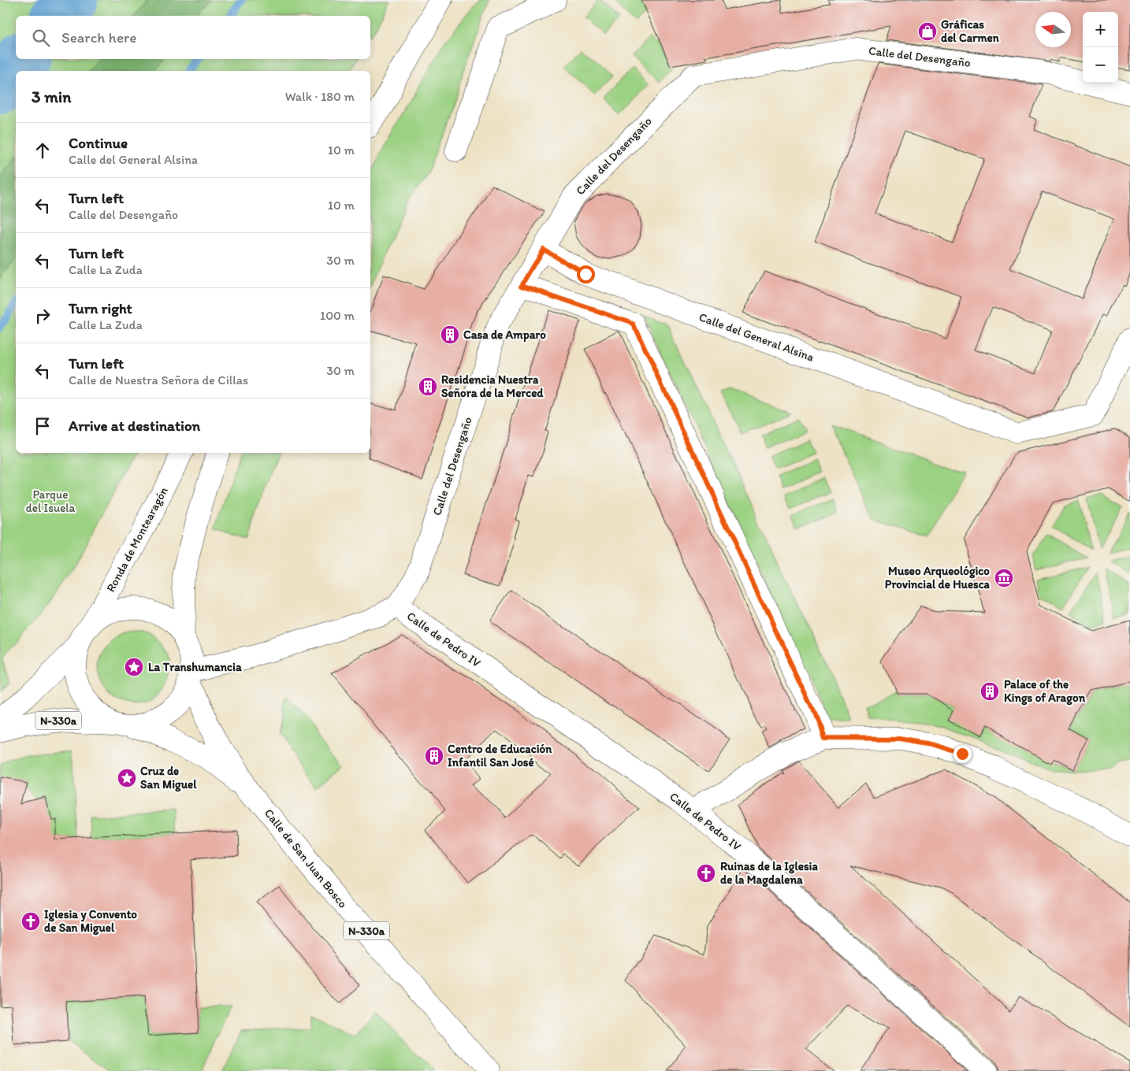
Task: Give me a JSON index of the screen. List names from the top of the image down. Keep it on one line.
{"streets":{"main road":["Calle del Desengaño","Calle del General Alsina","Ronda de Montearagón","Calle de Pedro IV","N-330a","Calle de San Juan Bosco"]},"crossings":[["Calle del Desengaño","Calle del General Alsina"],["Calle del Desengaño","Calle de Pedro IV"],["Ronda de Montearagón","N-330a"],["Ronda de Montearagón","Calle de San Juan Bosco"],["N-330a","Calle de San Juan Bosco"]],"parks":["Parque del Isuela"],"places":{"shop":["Gráficas del Carmen"],"building":["Casa de Amparo","Residencia Nuestra Señora de la Merced","Palace of the Kings of Aragon","Centro de Educación Infantil San José"],"museum":["Museo Arqueológico Provincial de Huesca"],"place":["La Transhumancia","Cruz de San Miguel"],"church":["Ruinas de la Iglesia de la Magdalena","Iglesia y Convento de San Miguel"]},"north":"left","page":{"map_buttons":["+","−"],"search":"Search here","heading":["3 min","Walk · 180 m"],"list":[["Continue","Calle del General Alsina","10 m"],["Turn left","Calle del Desengaño","10 m"],["Turn left","Calle La Zuda","30 m"],["Turn right","Calle La Zuda","100 m"],["Turn left","Calle de Nuestra Señora de Cillas","30 m"],"Arrive at destination"]}}
